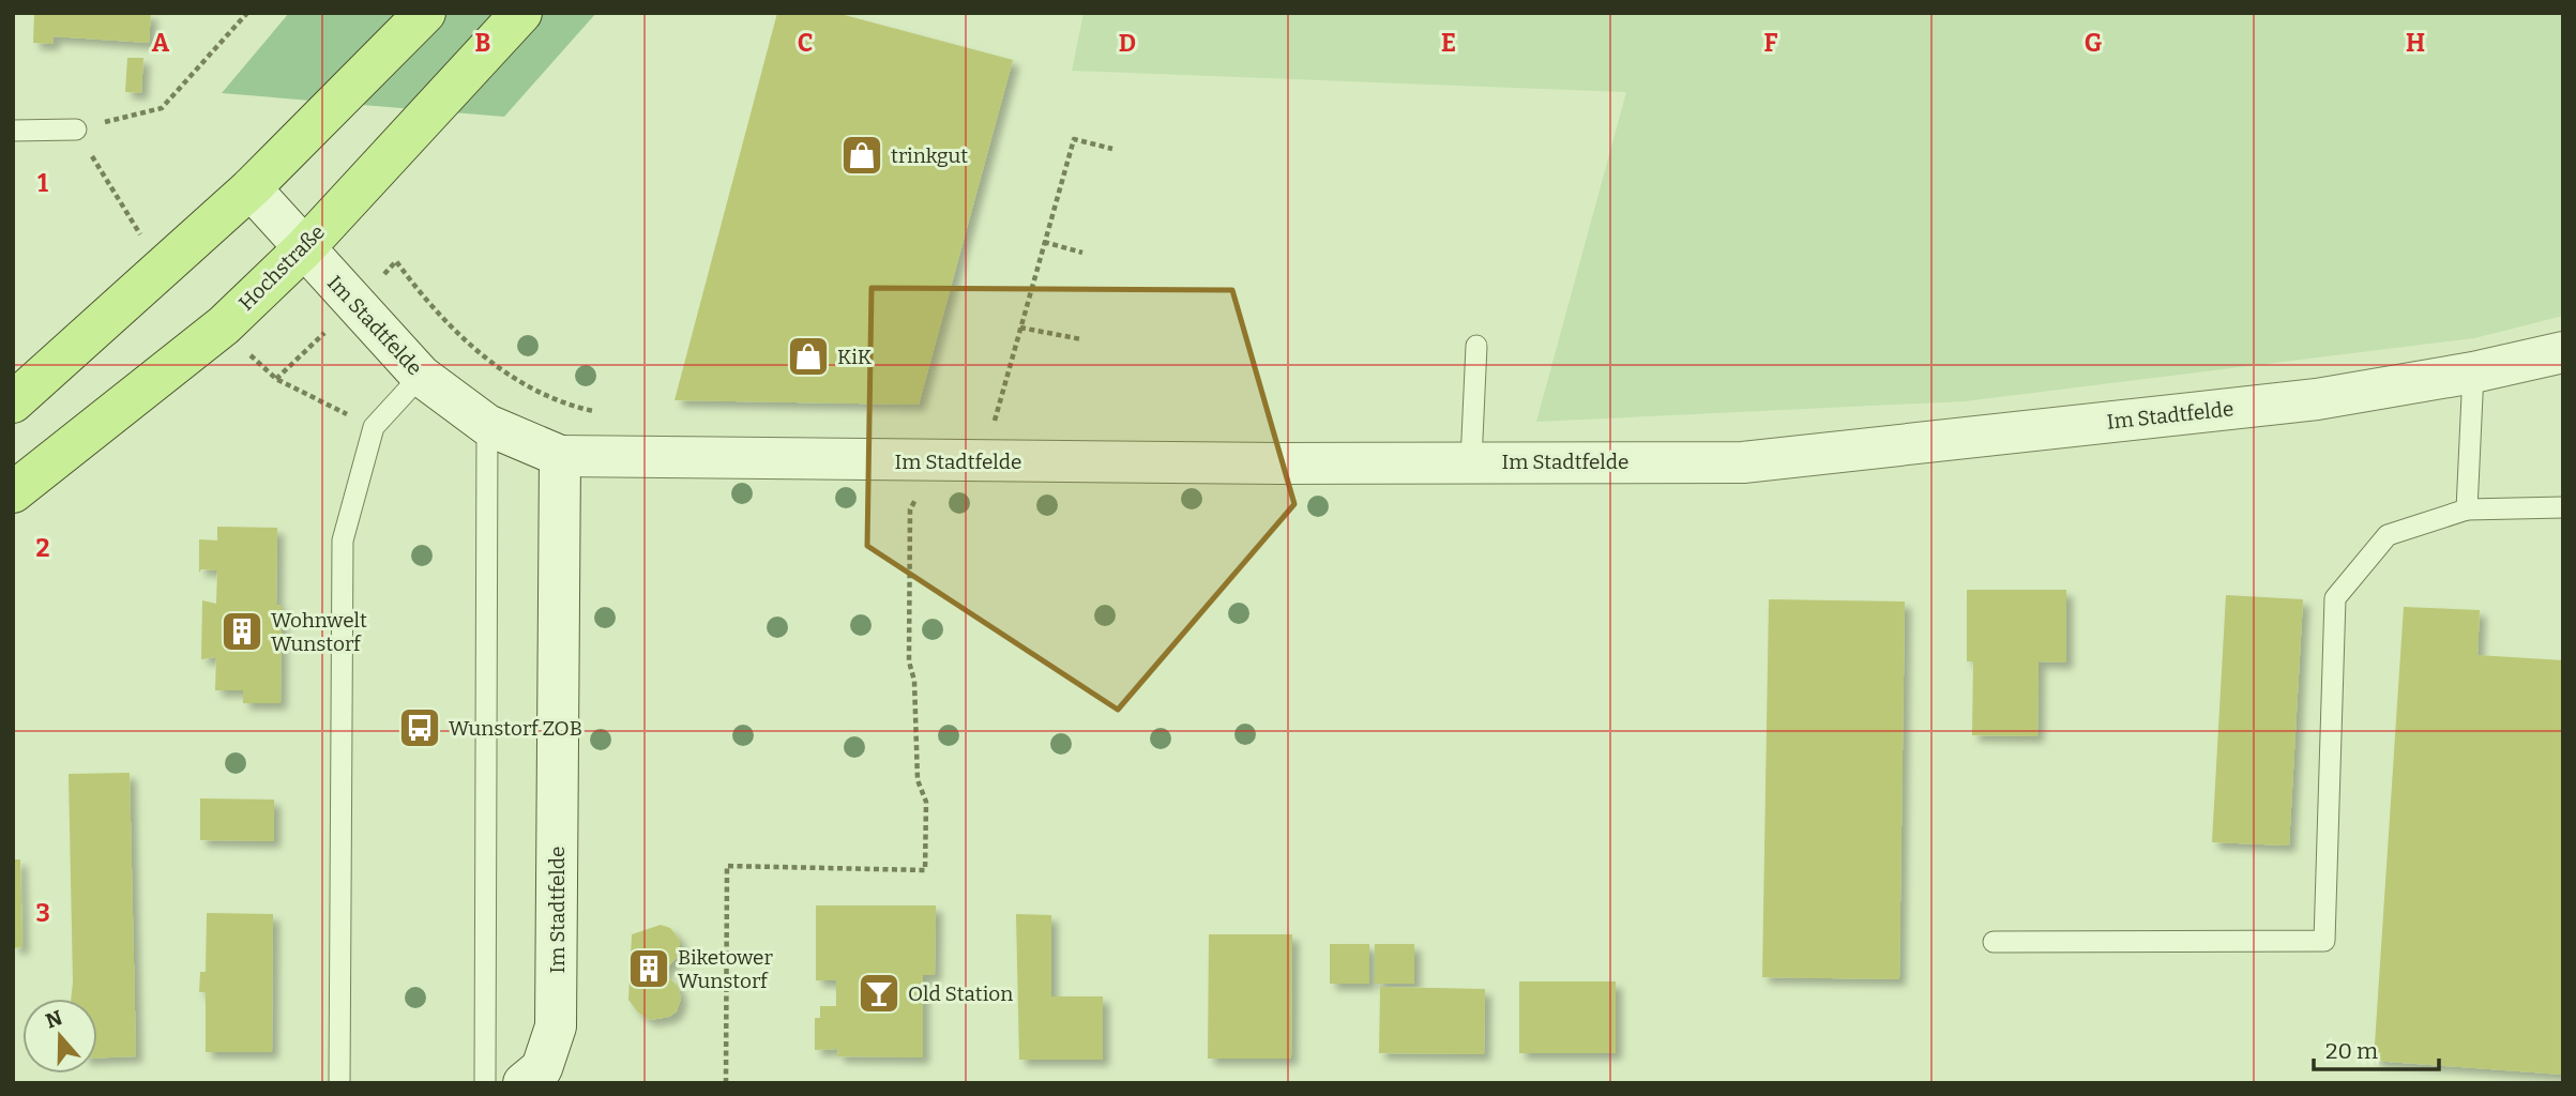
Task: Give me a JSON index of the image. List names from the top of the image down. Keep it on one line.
{"streets":{"main road":["Hochstraße"],"street":["Im Stadtfelde"]},"crossings":[["Hochstraße","Im Stadtfelde"]],"places":{"shop":["trinkgut","KiK"],"building":["Wohnwelt Wunstorf","Biketower Wunstorf"],"bus stop":["Wunstorf ZOB"],"bar":["Old Station"]},"scale_bar":"20 m","north":"top","grid":{"columns":["A","B","C","D","E","F","G","H"],"rows":["1","2","3"]}}
